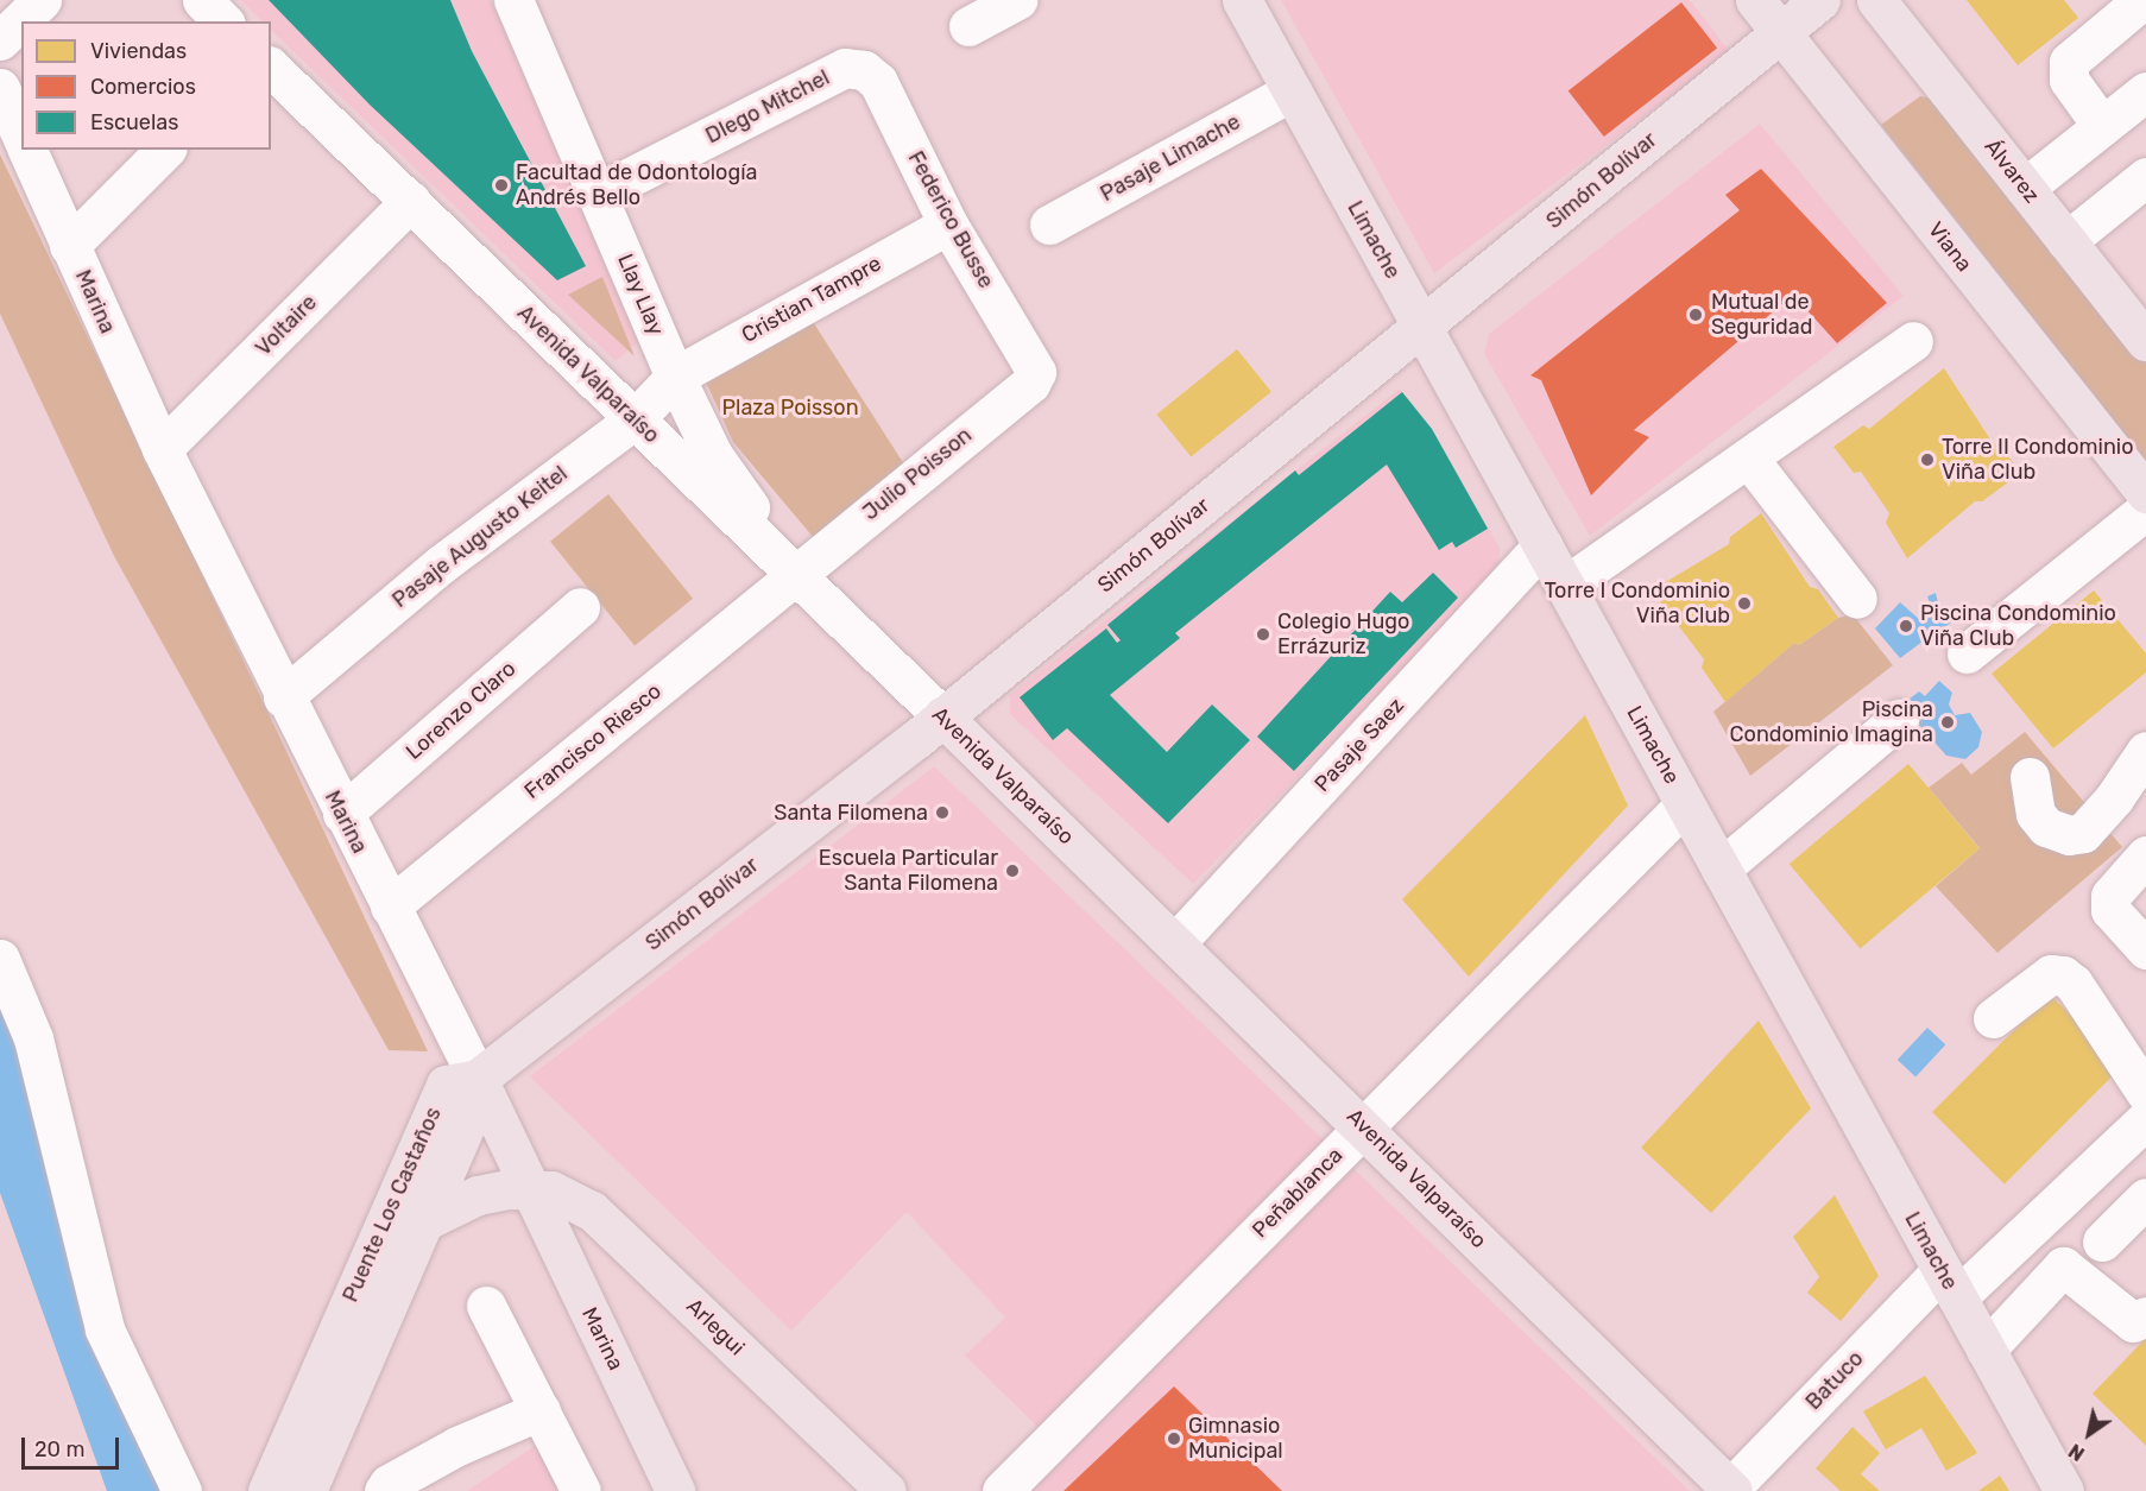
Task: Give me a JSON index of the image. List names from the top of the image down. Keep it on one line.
{"streets":{"main road":["Álvarez","Simón Bolívar","Limache","Viana","Marina","Avenida Valparaíso","Puente Los Castaños","Arlegui"],"street":["DIego Mitchel","Pasaje Limache","Federico Busse","Llay Llay","Cristian Tampre","Voltaire","Julio Poisson","Pasaje Augusto Keitel","Lorenzo Claro","Francisco Riesco","Pasaje Saez","Peñablanca","Batuco"]},"crossings":[["DIego Mitchel","Federico Busse"],["DIego Mitchel","Llay Llay"],["Pasaje Limache","Limache"],["Simón Bolívar","Limache"],["Simón Bolívar","Viana"],["Simón Bolívar","Marina"],["Simón Bolívar","Avenida Valparaíso"],["Simón Bolívar","Puente Los Castaños"],["Federico Busse","Cristian Tampre"],["Federico Busse","Julio Poisson"],["Limache","Pasaje Saez"],["Limache","Peñablanca"],["Limache","Batuco"],["Llay Llay","Cristian Tampre"],["Llay Llay","Avenida Valparaíso"],["Llay Llay","Julio Poisson"],["Llay Llay","Pasaje Augusto Keitel"],["Llay Llay","Francisco Riesco"],["Cristian Tampre","Pasaje Augusto Keitel"],["Marina","Voltaire"],["Marina","Pasaje Augusto Keitel"],["Marina","Lorenzo Claro"],["Marina","Francisco Riesco"],["Marina","Puente Los Castaños"],["Marina","Arlegui"],["Voltaire","Avenida Valparaíso"],["Avenida Valparaíso","Julio Poisson"],["Avenida Valparaíso","Pasaje Augusto Keitel"],["Avenida Valparaíso","Francisco Riesco"],["Avenida Valparaíso","Pasaje Saez"],["Avenida Valparaíso","Peñablanca"],["Avenida Valparaíso","Batuco"],["Julio Poisson","Francisco Riesco"]],"parks":["Plaza Poisson"],"places":["Facultad de Odontología Andrés Bello","Mutual de Seguridad","Torre II Condominio Viña Club","Torre I Condominio Viña Club","Piscina Condominio Viña Club","Colegio Hugo Errázuriz","Piscina Condominio Imagina","Santa Filomena","Escuela Particular Santa Filomena","Gimnasio Municipal"],"legend":["Viviendas","Comercios","Escuelas"],"scale_bar":"20 m","north":"bottom left"}
